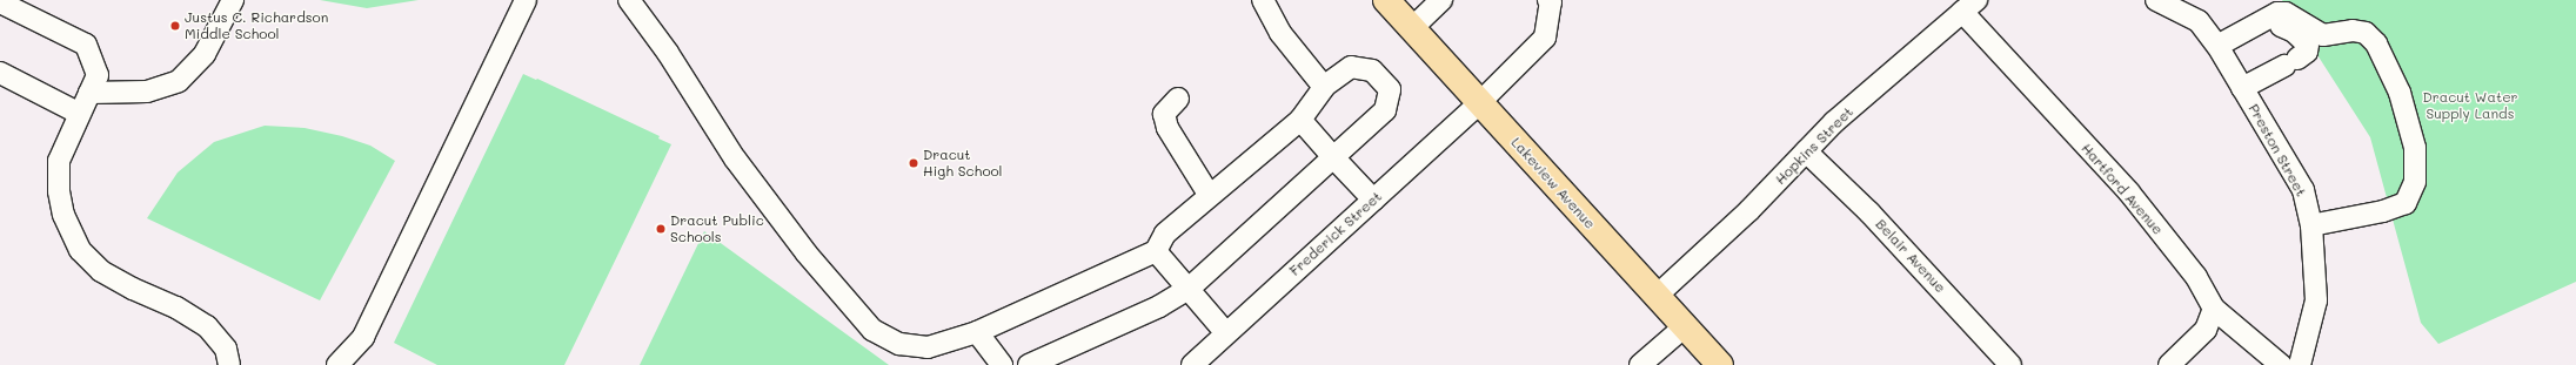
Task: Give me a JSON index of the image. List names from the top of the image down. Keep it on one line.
{"streets":{"main road":["Lakeview Avenue"],"street":["Hopkins Street","Preston Street","Hartford Avenue","Frederick Street","Belair Avenue"]},"crossings":[["Hopkins Street","Lakeview Avenue"],["Hopkins Street","Hartford Avenue"],["Hopkins Street","Belair Avenue"],["Lakeview Avenue","Frederick Street"]],"parks":["Dracut Water Supply Lands"],"places":["Justus C. Richardson Middle School","Dracut High School","Dracut Public Schools"]}
